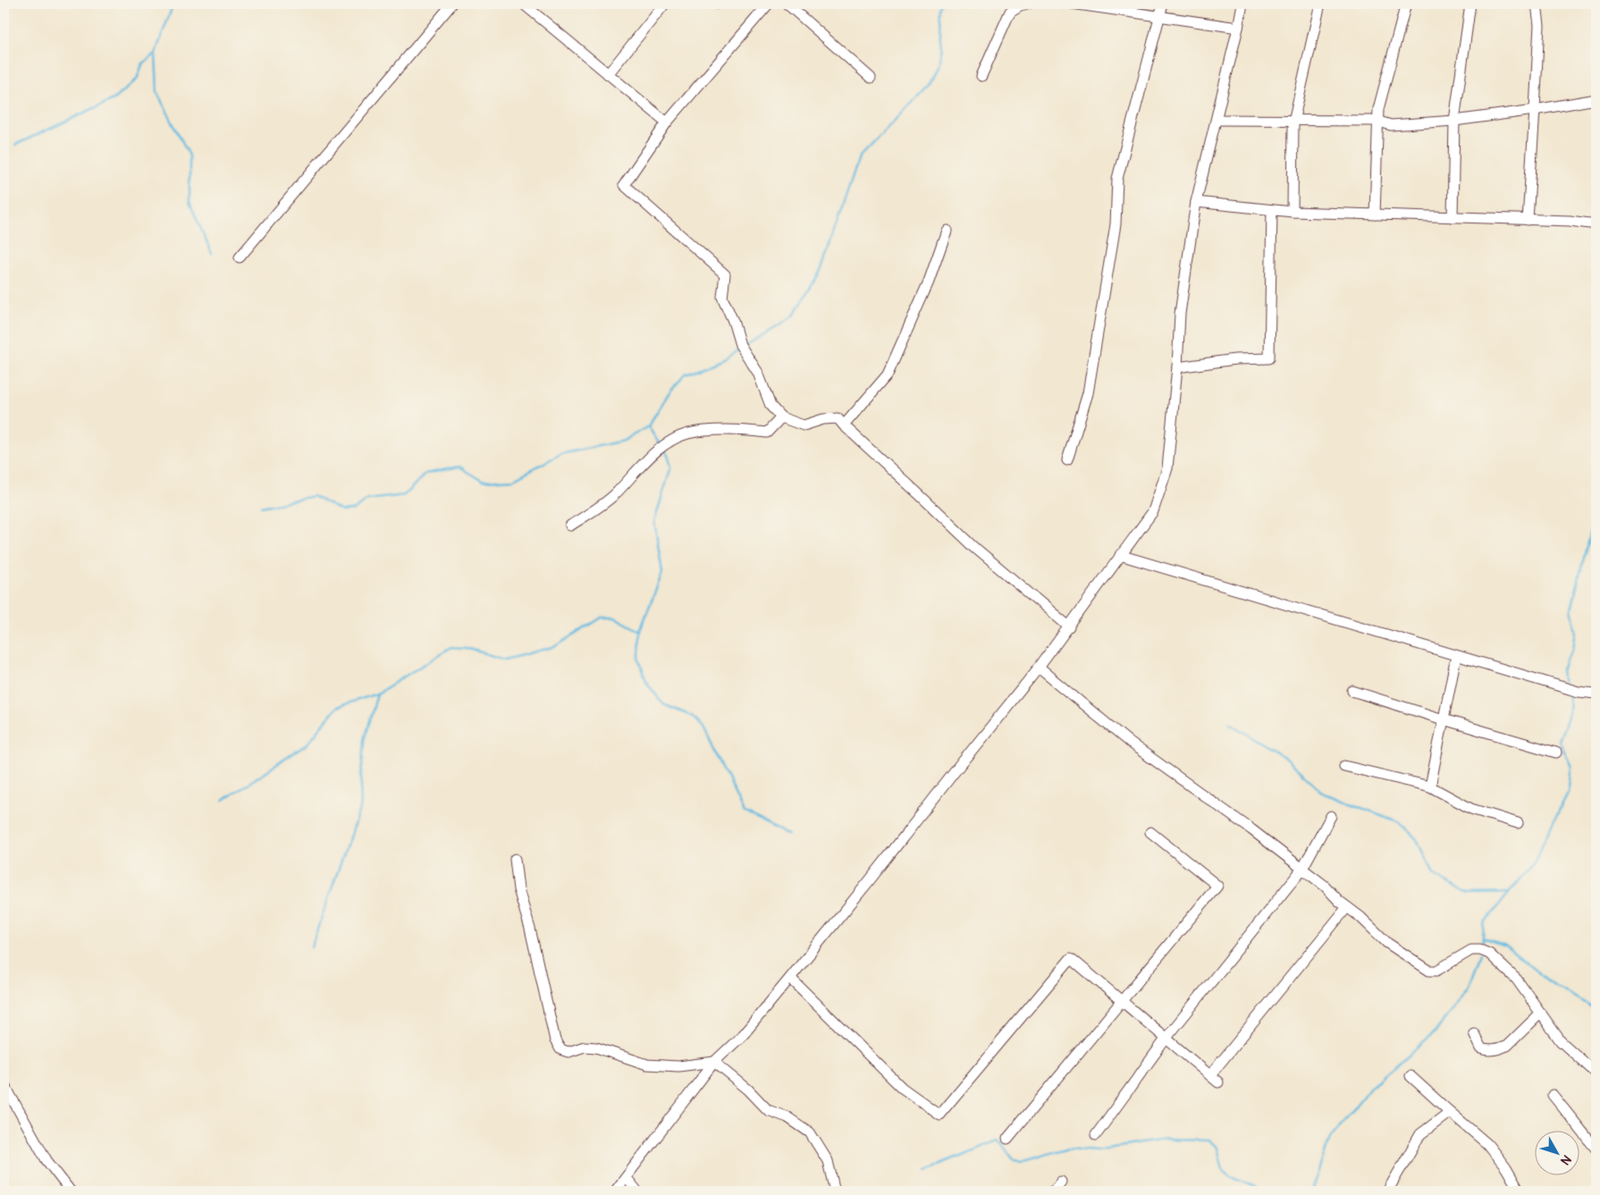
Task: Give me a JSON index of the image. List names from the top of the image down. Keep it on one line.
{"north":"bottom right"}
